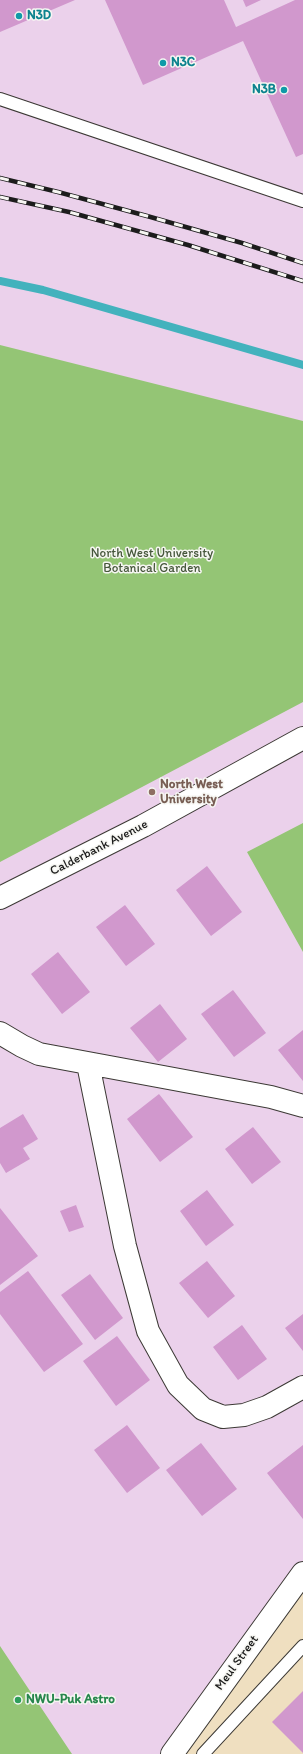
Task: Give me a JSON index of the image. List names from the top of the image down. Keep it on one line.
{"streets":{"street":["Calderbank Avenue","Meul Street"]},"parks":["North West University Botanical Garden"],"places":["N3D","N3C","N3B","North West University","NWU-Puk Astro"]}
